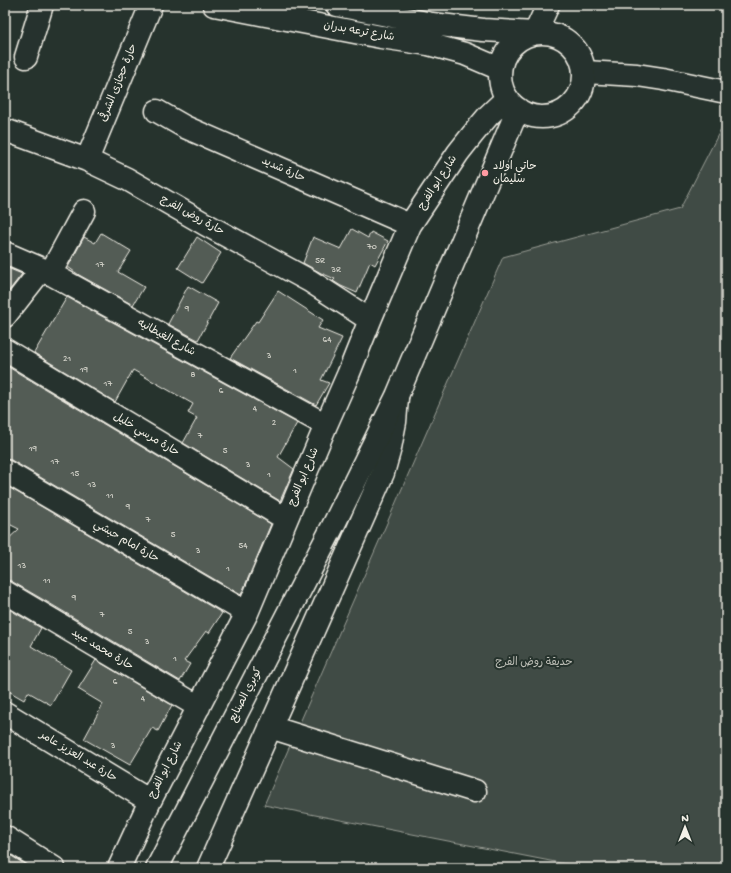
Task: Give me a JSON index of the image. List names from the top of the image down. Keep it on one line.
{"streets":{"street":["شارع ترعه بدران","حارة حجازى الشرقى","حارة شديد","شارع ابو الفرج","حارة روض الفرج","شارع الغيطانيه","حارة مرسي خليل","حارة امام حبشي","حارة محمد عبيد","كوبري الصنايع","حارة عبد العزيز عامر"]},"crossings":[["شارع ترعه بدران","شارع ابو الفرج"],["حارة حجازى الشرقى","حارة روض الفرج"],["حارة شديد","شارع ابو الفرج"],["شارع ابو الفرج","حارة روض الفرج"],["شارع ابو الفرج","شارع الغيطانيه"],["شارع ابو الفرج","حارة مرسي خليل"],["شارع ابو الفرج","حارة امام حبشي"],["شارع ابو الفرج","حارة محمد عبيد"],["شارع ابو الفرج","حارة عبد العزيز عامر"]],"parks":["حديقة روض الفرج"],"places":["حاتي اولاد سليمان"],"house_numbers":["70","5R","17","3R","9","64","3","21","19","1","8","17","6","4","2","7","19","5","17","3","15","1","13","11","9","7","5","54","3","13","1","11","9","7","5","3","1","6","4","3"],"north":"top"}
